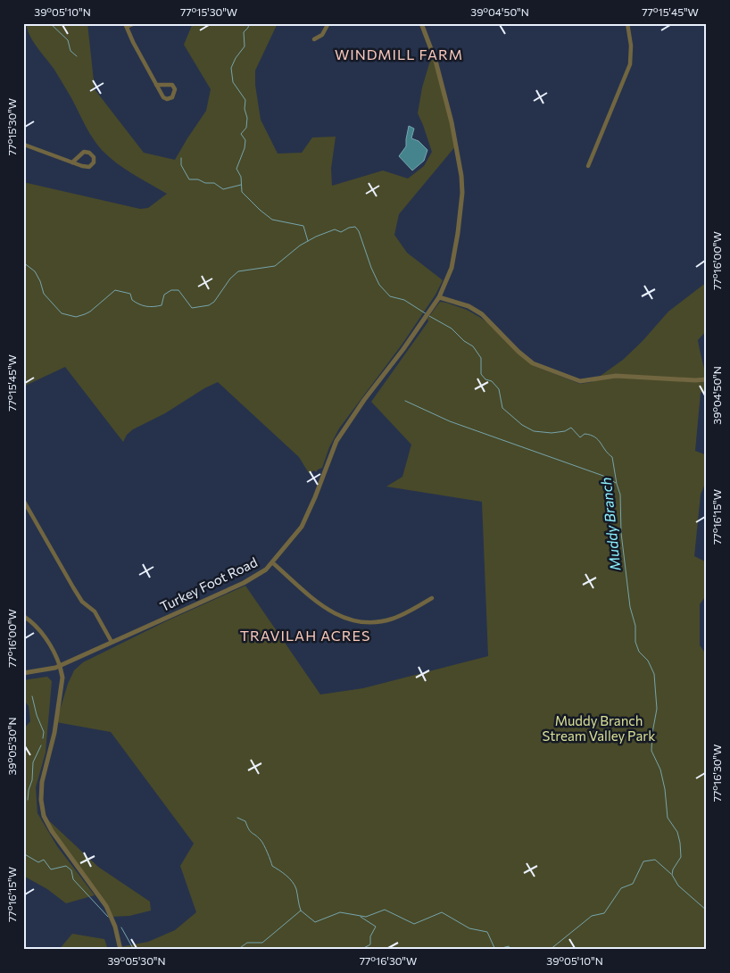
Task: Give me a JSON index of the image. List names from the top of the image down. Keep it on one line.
{"streets":{"street":["Turkey Foot Road"]},"districts":["WINDMILL FARM","TRAVILAH ACRES"],"water":["Muddy Branch"],"parks":["Muddy Branch Stream Valley Park"],"coordinates":["39°05'10\"N","77°15'30\"W","39°04'50\"N","77°15'45\"W","77°16'00\"W","77°16'15\"W","39°05'30\"N","77°16'30\"W"]}
